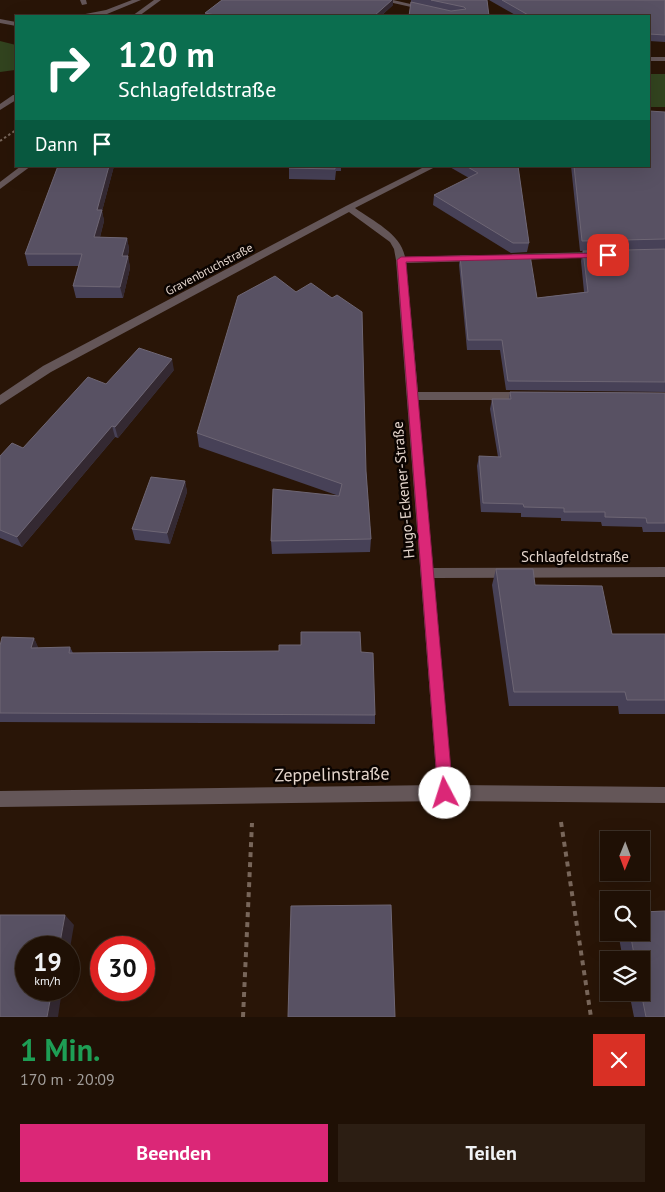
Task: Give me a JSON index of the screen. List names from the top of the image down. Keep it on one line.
{"streets":{"street":["Gravenbruchstraße","Hugo-Eckener-Straße","Schlagfeldstraße","Zeppelinstraße"]},"crossings":[["Gravenbruchstraße","Hugo-Eckener-Straße"],["Hugo-Eckener-Straße","Schlagfeldstraße"],["Hugo-Eckener-Straße","Zeppelinstraße"]],"north":"bottom","page":{"turn":["120 m","Schlagfeldstraße"],"then":"Dann","speed":"19 km/h","limit":"30","heading":["1 Min.","170 m · 20:09"],"buttons":["Beenden","Teilen"]}}
